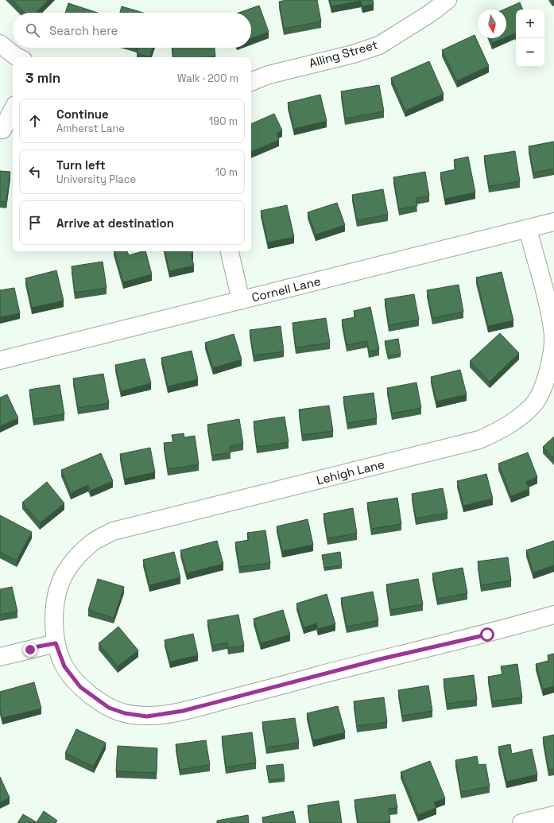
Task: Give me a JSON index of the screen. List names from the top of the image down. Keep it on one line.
{"streets":{"street":["Alling Street","Cornell Lane","Lehigh Lane"]},"crossings":[["Cornell Lane","Lehigh Lane"]],"north":"bottom","page":{"map_buttons":["+","−"],"search":"Search here","heading":["3 min","Walk · 200 m"],"list":[["Continue","Amherst Lane","190 m"],["Turn left","University Place","10 m"],"Arrive at destination"]}}
